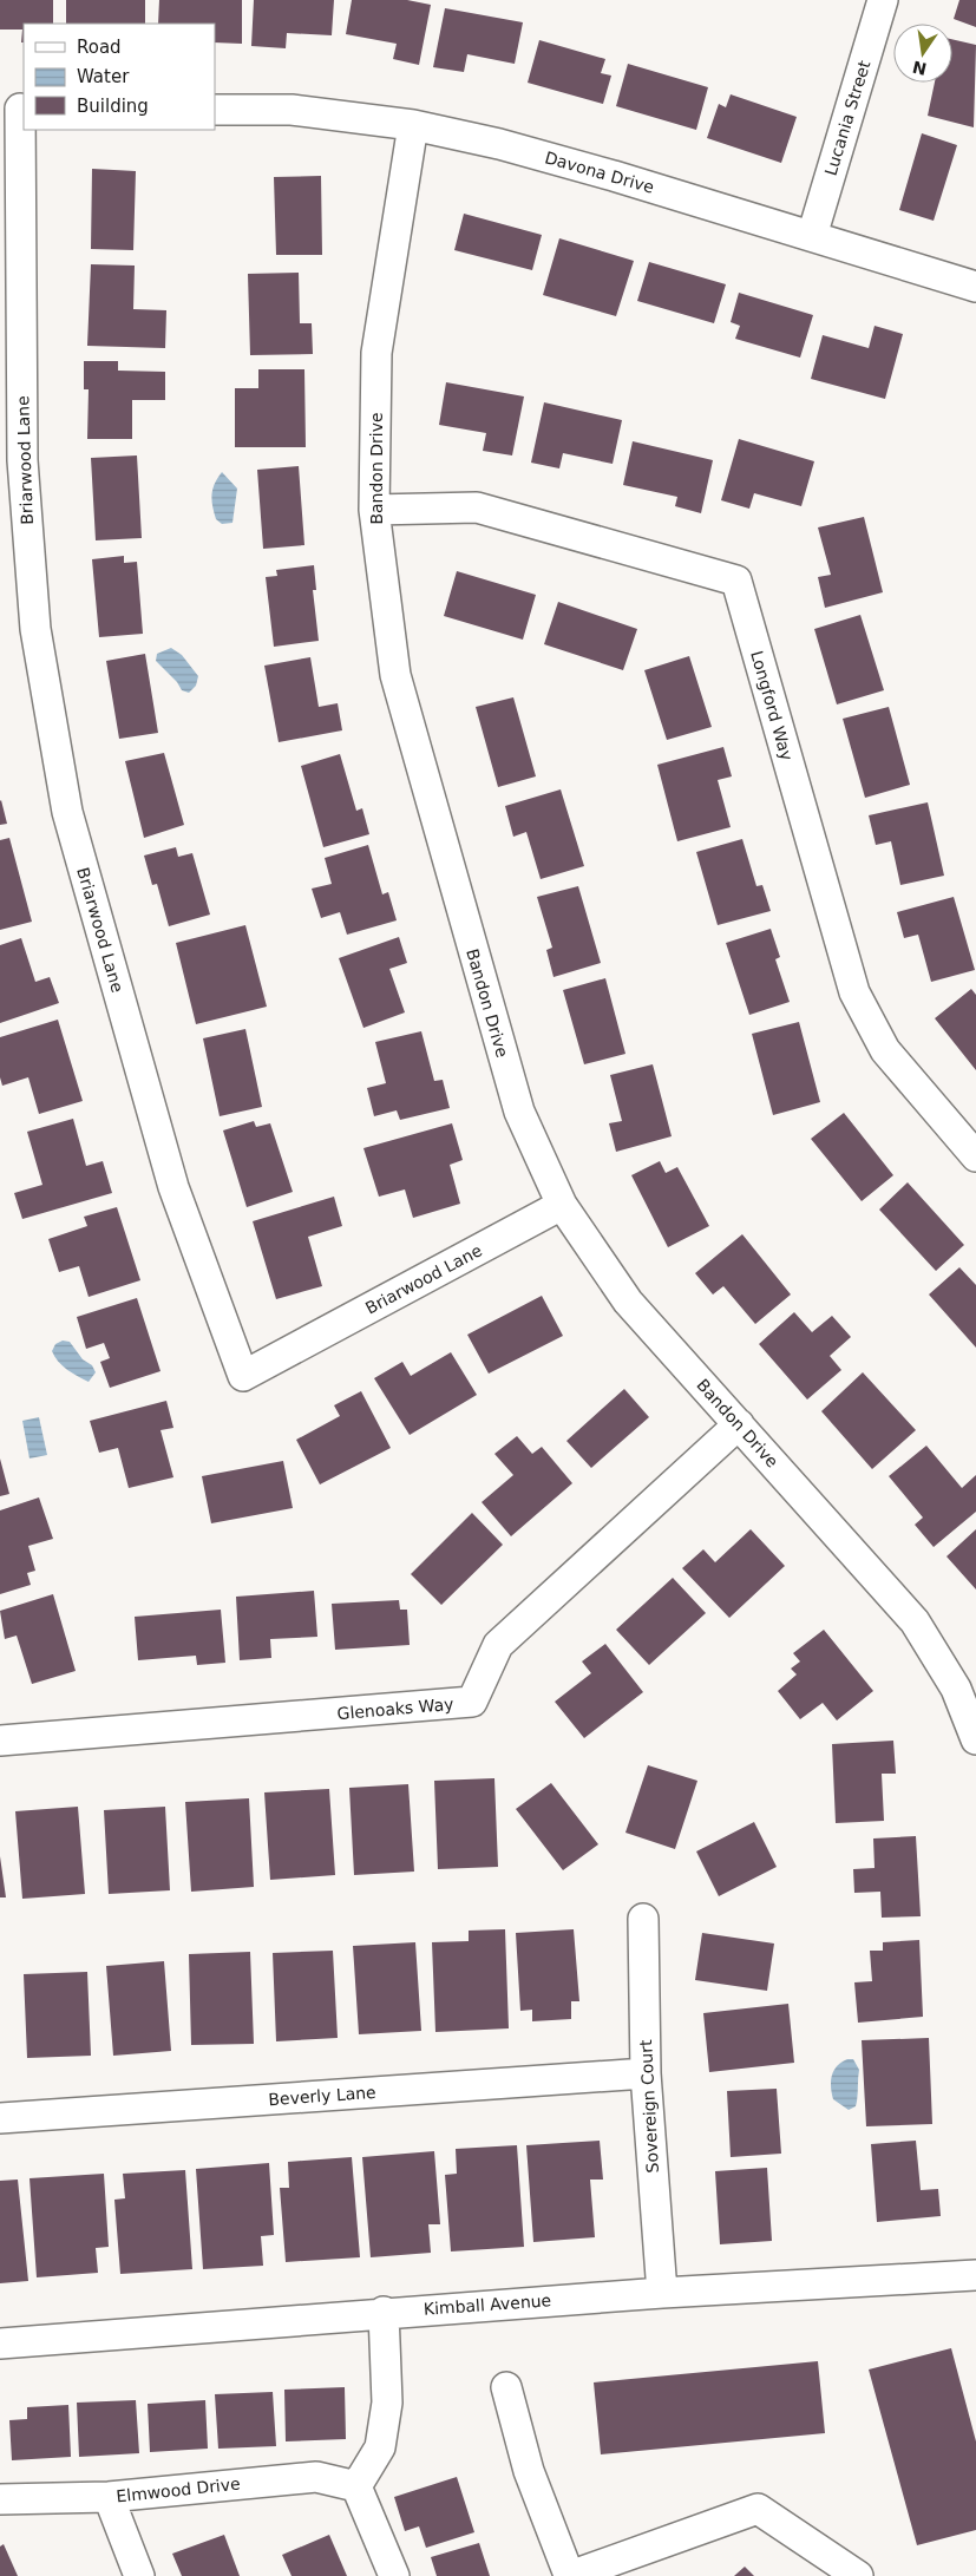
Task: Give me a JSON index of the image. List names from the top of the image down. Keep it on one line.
{"streets":{"street":["Lucania Street","Davona Drive","Briarwood Lane","Bandon Drive","Longford Way","Glenoaks Way","Beverly Lane","Sovereign Court","Kimball Avenue","Elmwood Drive"]},"crossings":[["Lucania Street","Davona Drive"],["Davona Drive","Bandon Drive"],["Briarwood Lane","Bandon Drive"],["Bandon Drive","Longford Way"],["Bandon Drive","Glenoaks Way"],["Beverly Lane","Sovereign Court"],["Sovereign Court","Kimball Avenue"]],"legend":["Road","Water","Building"],"north":"bottom"}
